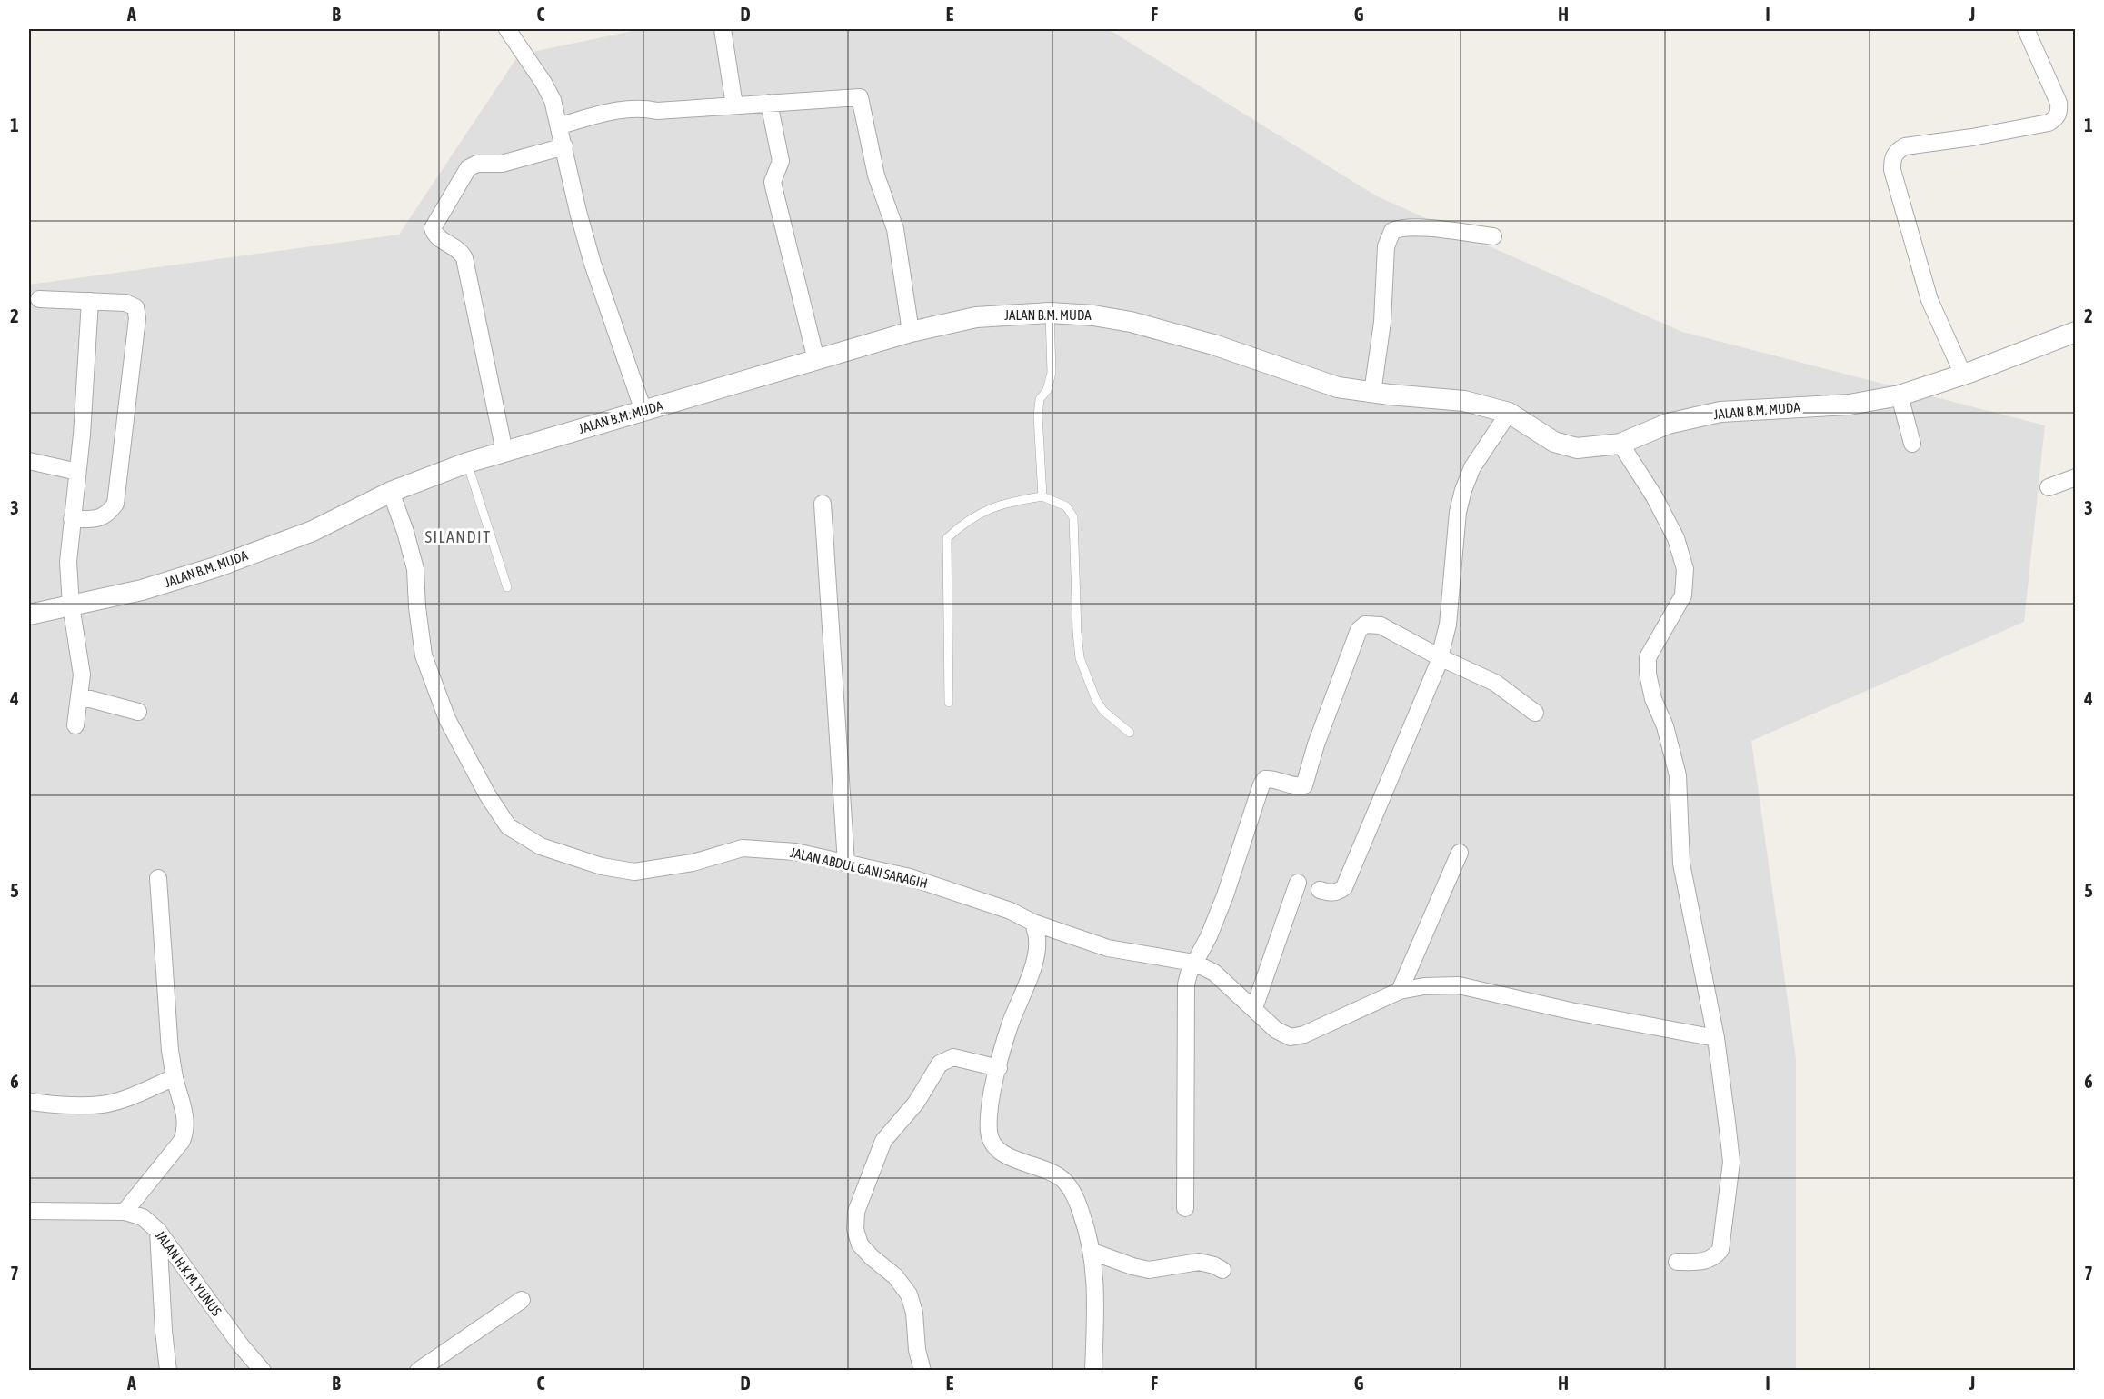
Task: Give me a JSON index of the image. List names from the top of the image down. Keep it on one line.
{"streets":{"street":["JALAN B.M. MUDA","JALAN ABDUL GANI SARAGIH","JALAN H.K.M. YUNUS"]},"crossings":[["JALAN B.M. MUDA","JALAN ABDUL GANI SARAGIH"]],"districts":["SILANDIT"],"grid":{"columns":["A","B","C","D","E","F","G","H","I","J"],"rows":["1","2","3","4","5","6","7"]}}
